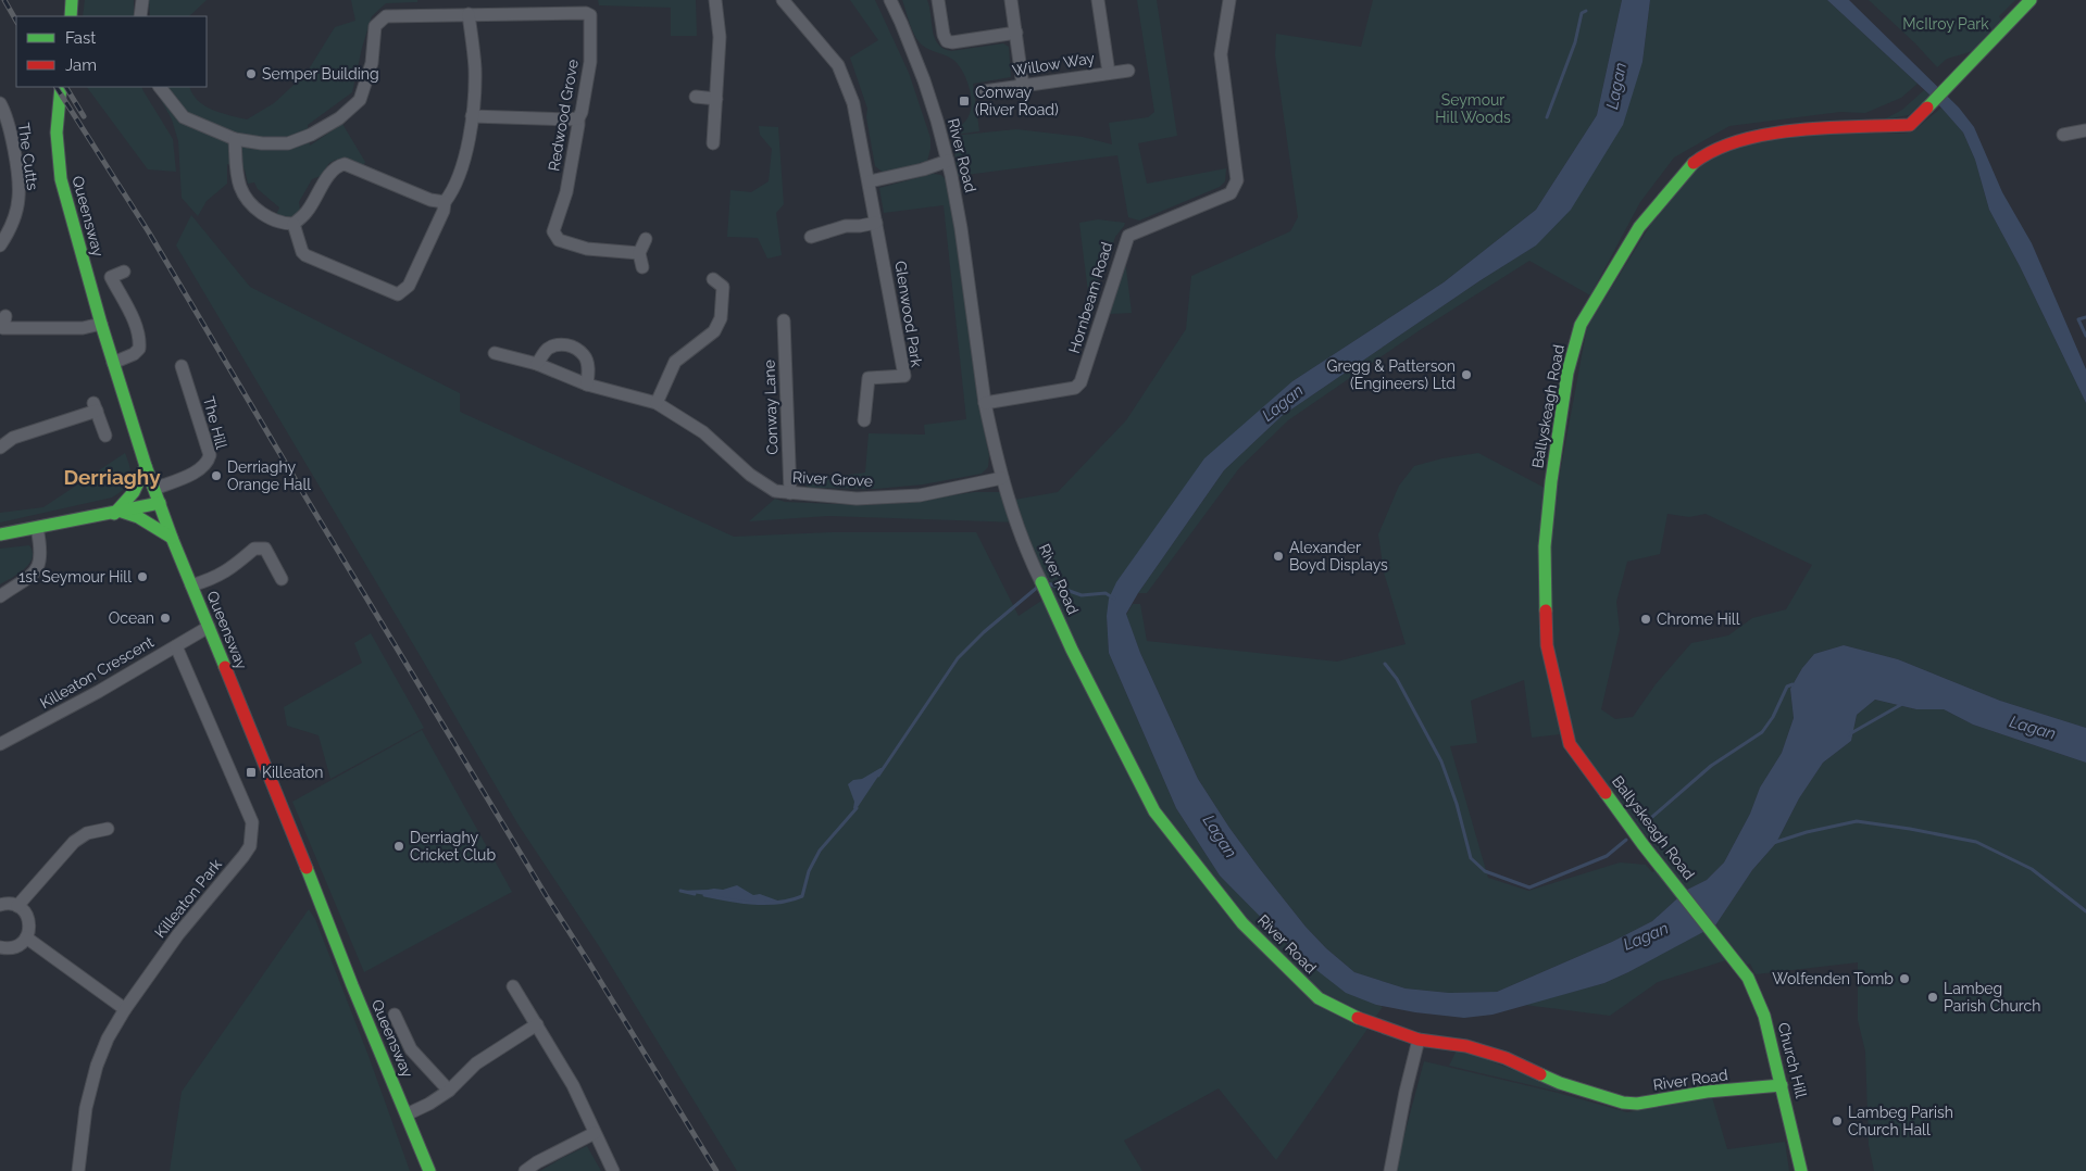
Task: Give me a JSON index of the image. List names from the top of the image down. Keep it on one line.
{"streets":{"main road":["River Road","Queensway","Ballyskeagh Road","Church Hill"],"street":["Willow Way","Redwood Grove","The Cutts","Hornbeam Road","Glenwood Park","Conway Lane","The Hill","River Grove","Killeaton Crescent","Killeaton Park"]},"crossings":[["River Road","Hornbeam Road"],["River Road","River Grove"],["River Road","Church Hill"],["Queensway","The Hill"],["Queensway","Killeaton Crescent"],["Ballyskeagh Road","Church Hill"],["Conway Lane","River Grove"],["Killeaton Crescent","Killeaton Park"]],"districts":["Derriaghy"],"water":["Lagan"],"parks":["McIlroy Park","Seymour Hill Woods"],"places":{"other":["Semper Building","Gregg & Patterson (Engineers) Ltd","Derriaghy Orange Hall","Alexander Boyd Displays","1st Seymour Hill","Ocean","Chrome Hill","Derriaghy Cricket Club","Wolfenden Tomb","Lambeg Parish Church","Lambeg Parish Church Hall"],"transit":["Conway (River Road)","Killeaton"]},"legend":["Fast","Jam"]}
